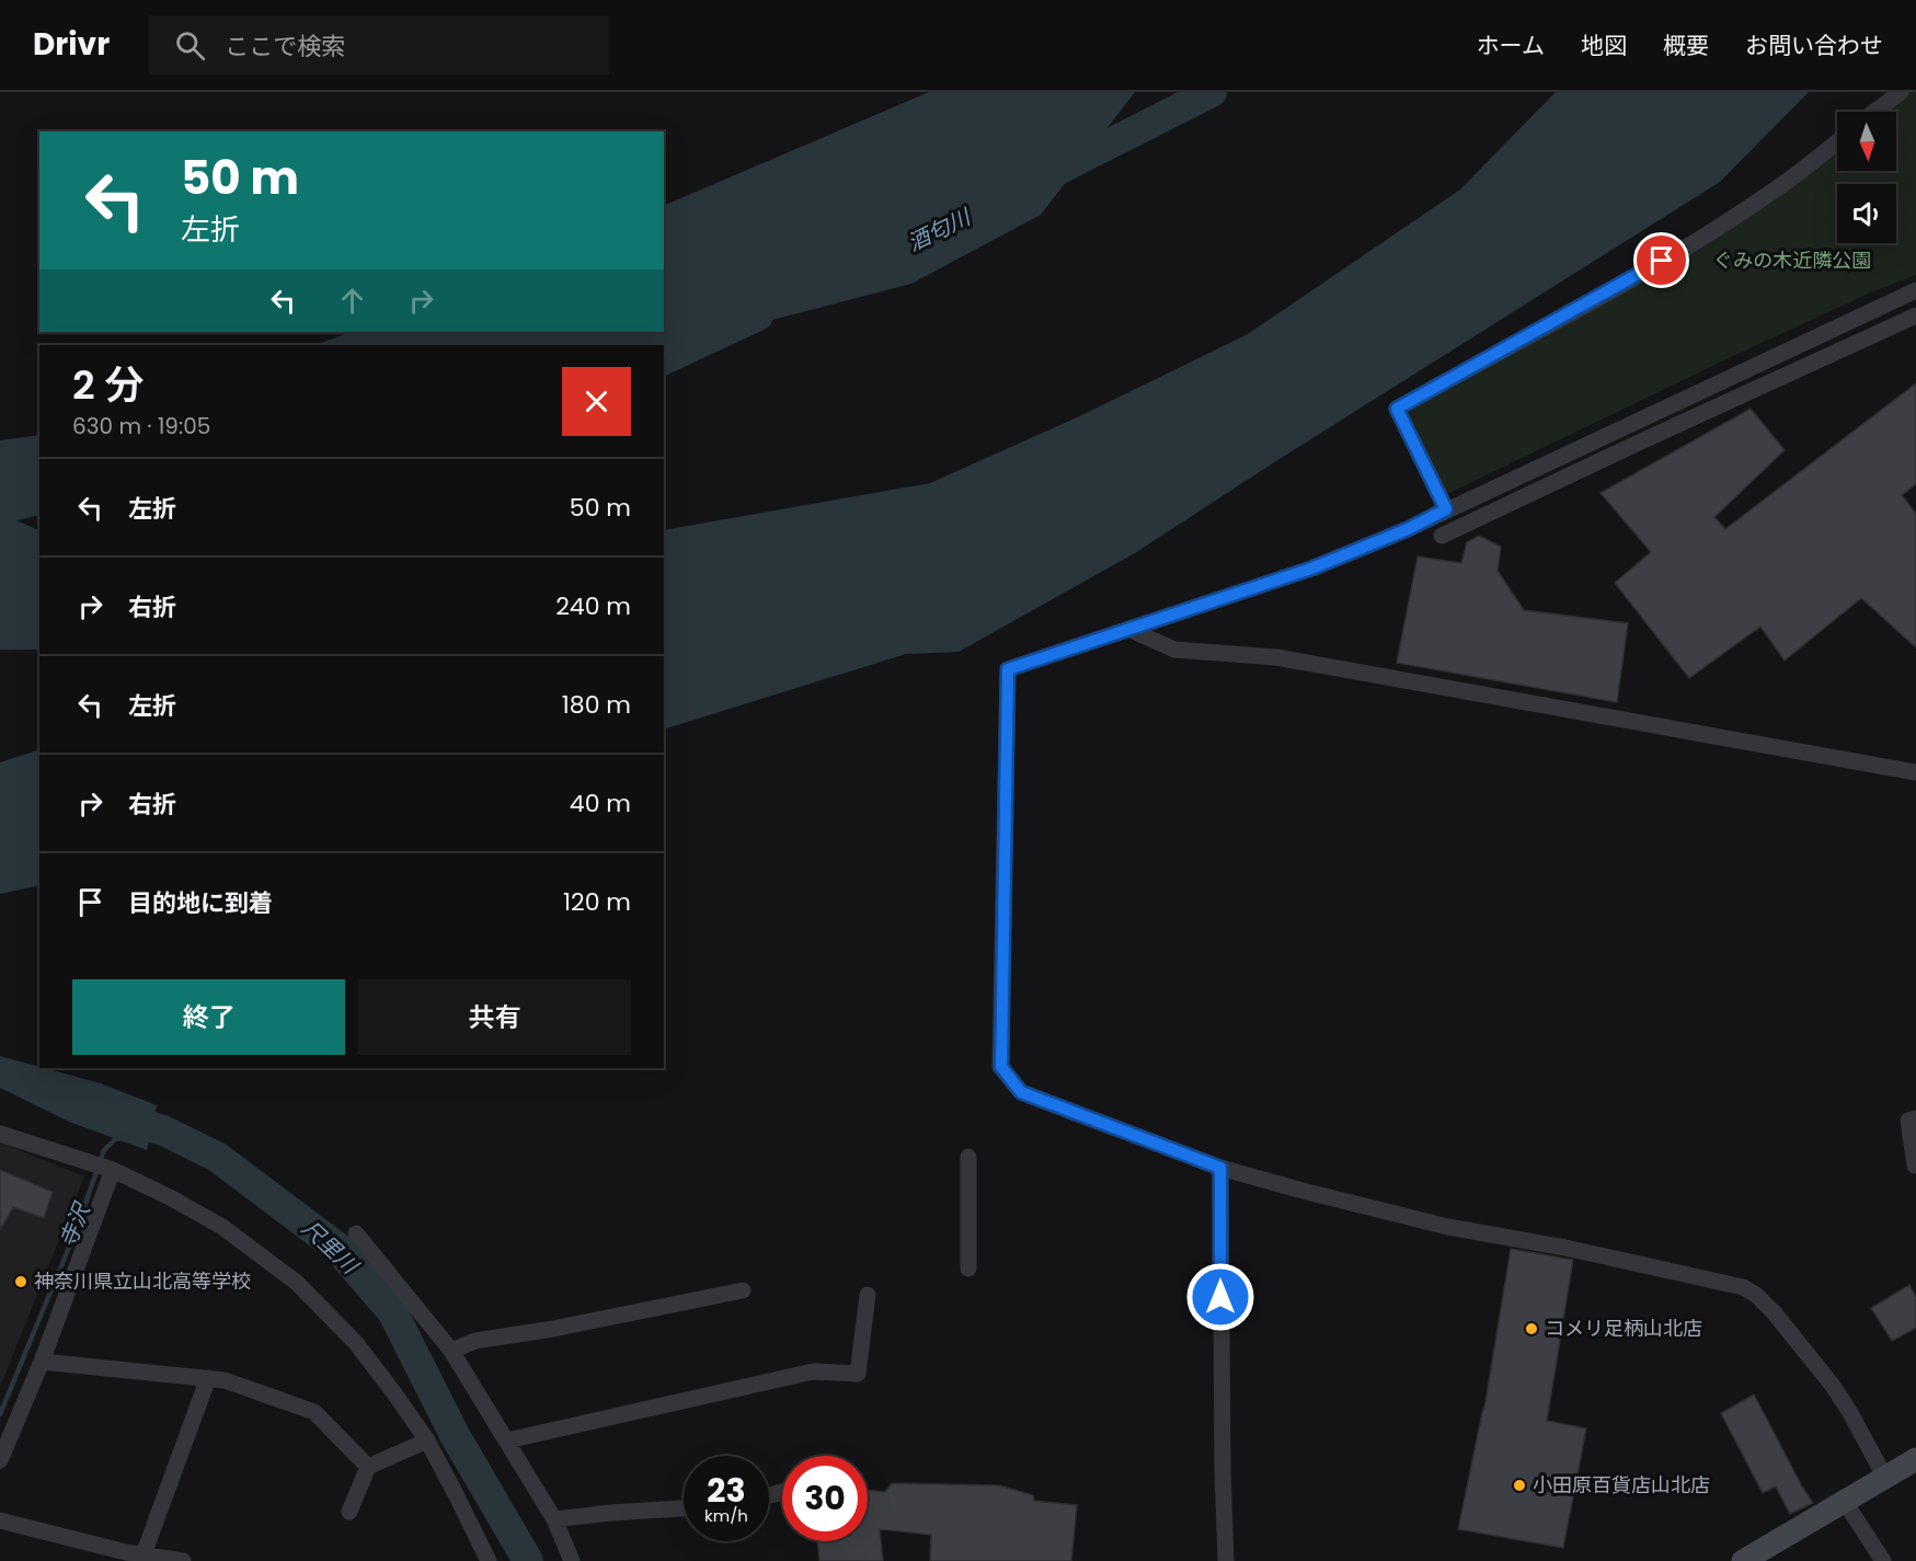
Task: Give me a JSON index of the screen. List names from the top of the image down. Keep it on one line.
{"water":["酒匂川","寺沢","尺里川"],"parks":["ぐみの木近隣公園"],"places":["神奈川県立山北高等学校","コメリ足柄山北店","小田原百貨店山北店"],"north":"bottom","page":{"header":"Drivr","search":"ここで検索","nav":["ホーム","地図","概要","お問い合わせ"],"turn":["50 m","左折"],"heading":["2 分","630 m · 19:05"],"list":[{"name":"左折","value":"50 m"},{"name":"右折","value":"240 m"},{"name":"左折","value":"180 m"},{"name":"右折","value":"40 m"},{"name":"目的地に到着","value":"120 m"}],"buttons":["終了","共有"],"speed":"23 km/h","limit":"30"}}
